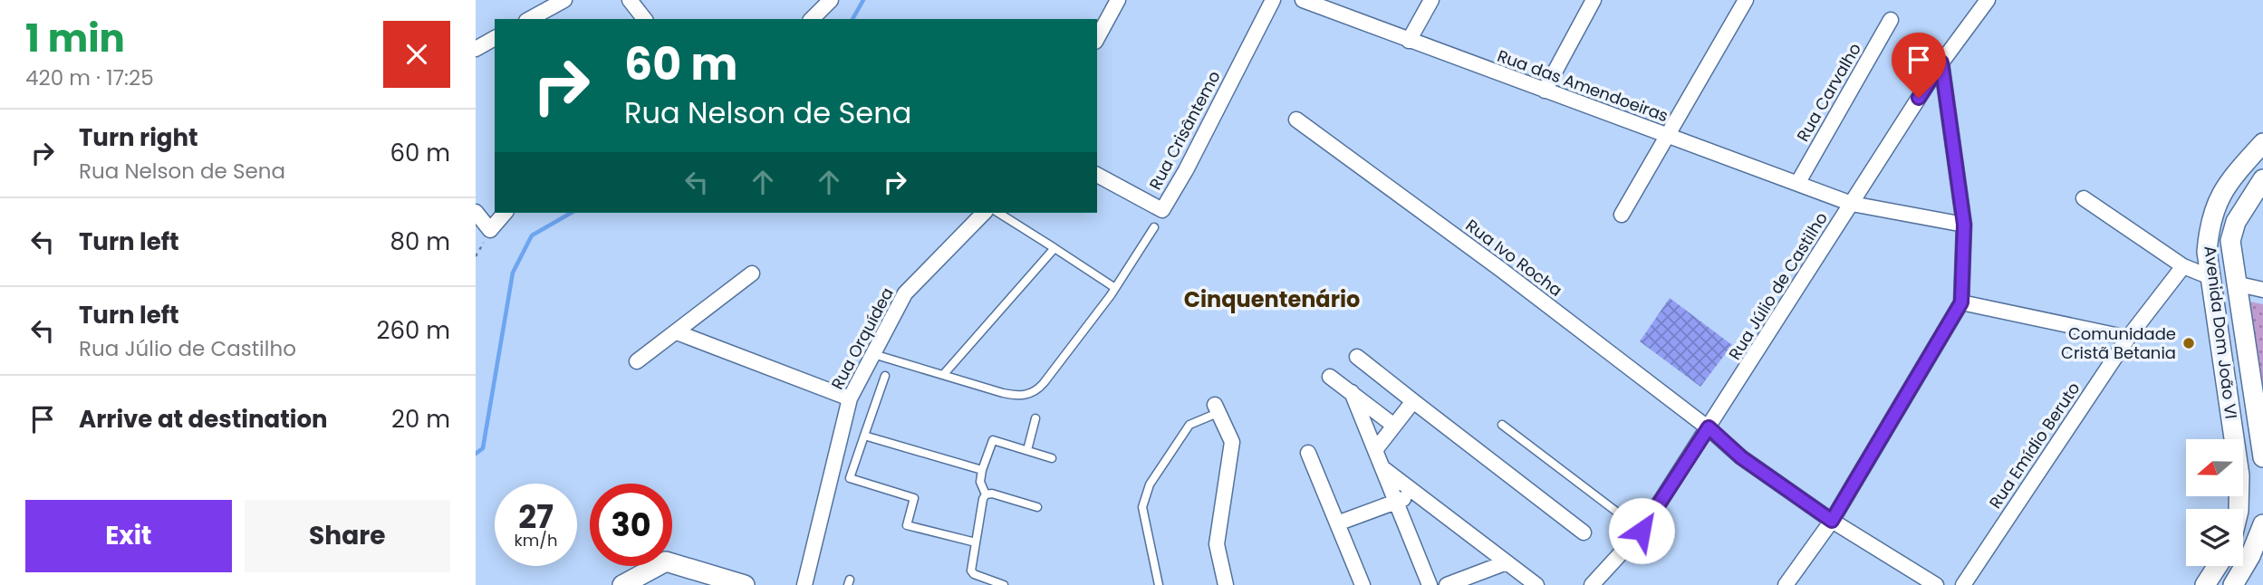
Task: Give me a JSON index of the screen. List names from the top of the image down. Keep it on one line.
{"streets":{"main road":["Avenida Dom João VI"],"street":["Rua das Amendoeiras","Rua Carvalho","Rua Crisântemo","Rua Ivo Rocha","Rua Júlio de Castilho","Rua Orquídea","Rua Emídio Beruto"]},"crossings":[["Rua das Amendoeiras","Rua Carvalho"],["Rua das Amendoeiras","Rua Júlio de Castilho"],["Rua Ivo Rocha","Rua Júlio de Castilho"]],"districts":["Cinquentenário"],"places":["Comunidade Cristã Betania"],"north":"left","page":{"heading":["1 min","420 m · 17:25"],"turn":["60 m","Rua Nelson de Sena"],"list":[{"name":"Turn right","note":"Rua Nelson de Sena","value":"60 m"},{"name":"Turn left","value":"80 m"},{"name":"Turn left","note":"Rua Júlio de Castilho","value":"260 m"},{"name":"Arrive at destination","value":"20 m"}],"speed":"27 km/h","limit":"30","buttons":["Exit","Share"]}}
